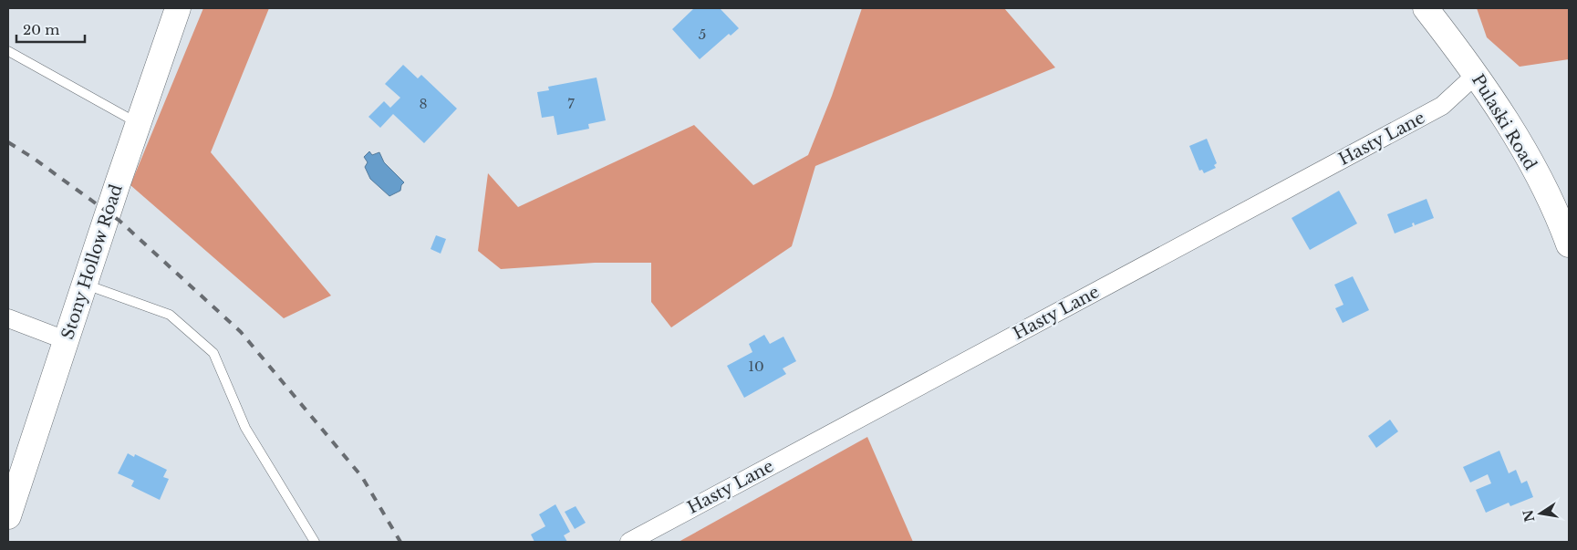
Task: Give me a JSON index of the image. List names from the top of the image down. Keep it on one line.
{"streets":{"street":["Pulaski Road","Hasty Lane","Stony Hollow Road"]},"crossings":[["Pulaski Road","Hasty Lane"]],"house_numbers":["5","8","7","10"],"scale_bar":"20 m","north":"left"}
